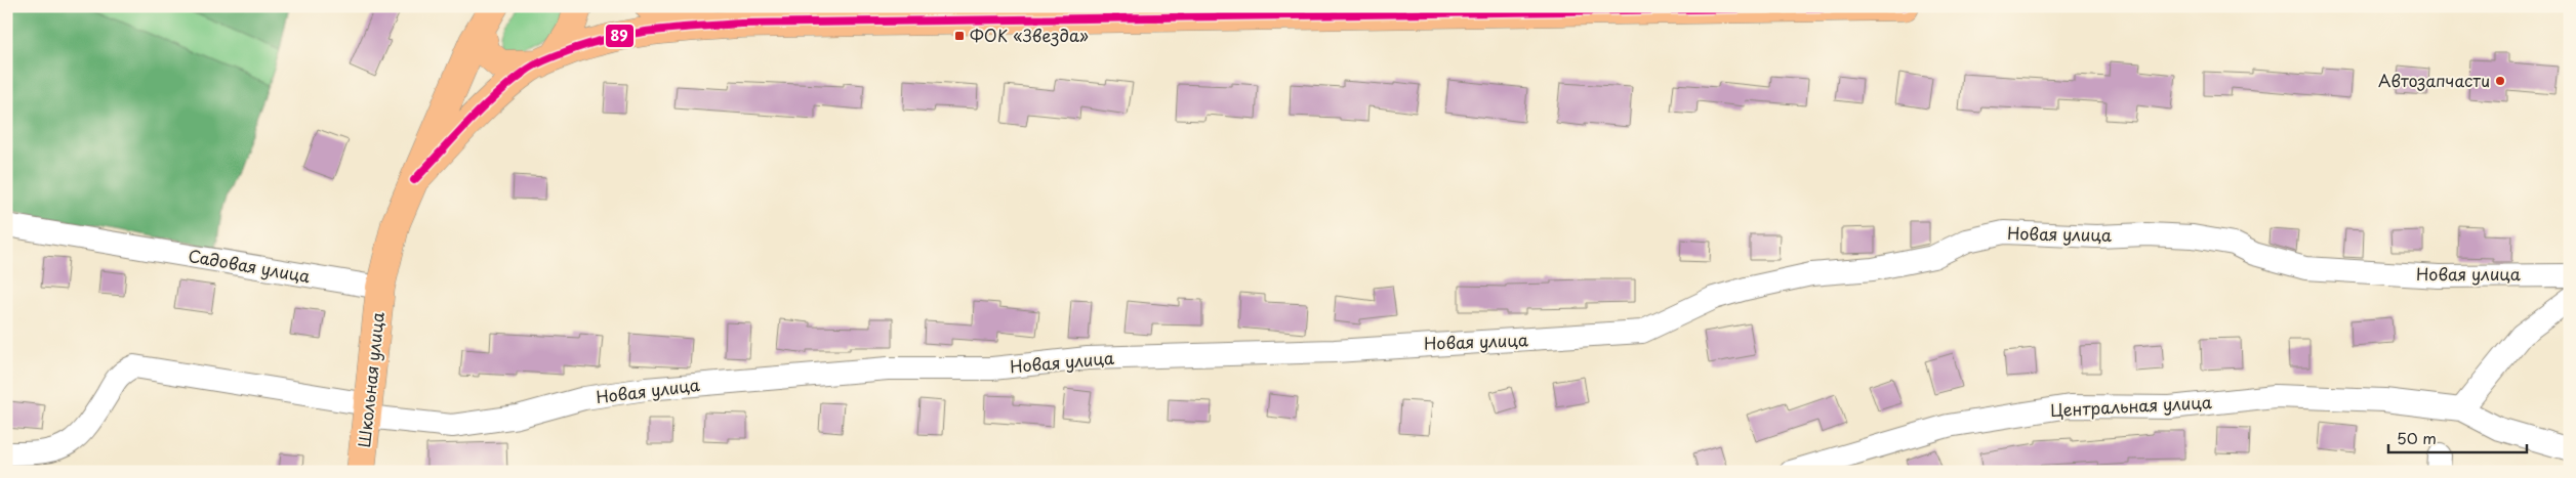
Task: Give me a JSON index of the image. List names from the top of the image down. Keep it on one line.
{"streets":{"main road":["Школьная улица"],"street":["Новая улица","Садовая улица","Центральная улица"]},"crossings":[["Новая улица","Школьная улица"],["Садовая улица","Школьная улица"]],"places":{"transit":["ФОК «Звезда»"],"other":["Автозапчасти"]},"lines":["transit line 89"],"scale_bar":"50 m"}
